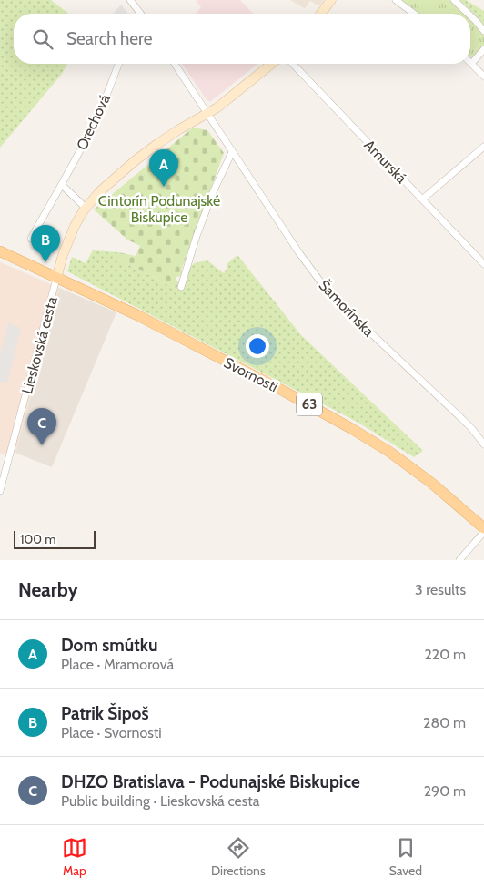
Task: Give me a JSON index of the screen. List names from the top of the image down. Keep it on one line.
{"streets":{"main road":["Svornosti","63"],"street":["Orechová","Amurská","Šamorínska","Lieskovská cesta"]},"crossings":[["Lieskovská cesta","Svornosti"]],"parks":["Cintorín Podunajské Biskupice"],"scale_bar":"100 m","page":{"search":"Search here","pins":["A","B","C"],"scale":"100 m","heading":["Nearby","3 results"],"list":[{"mark":"A","name":"Dom smútku","note":"Place · Mramorová","value":"220 m"},{"mark":"B","name":"Patrik Šipoš","note":"Place · Svornosti","value":"280 m"},{"mark":"C","name":"DHZO Bratislava - Podunajské Biskupice","note":"Public building · Lieskovská cesta","value":"290 m"}],"nav":["Map","Directions","Saved"]}}
